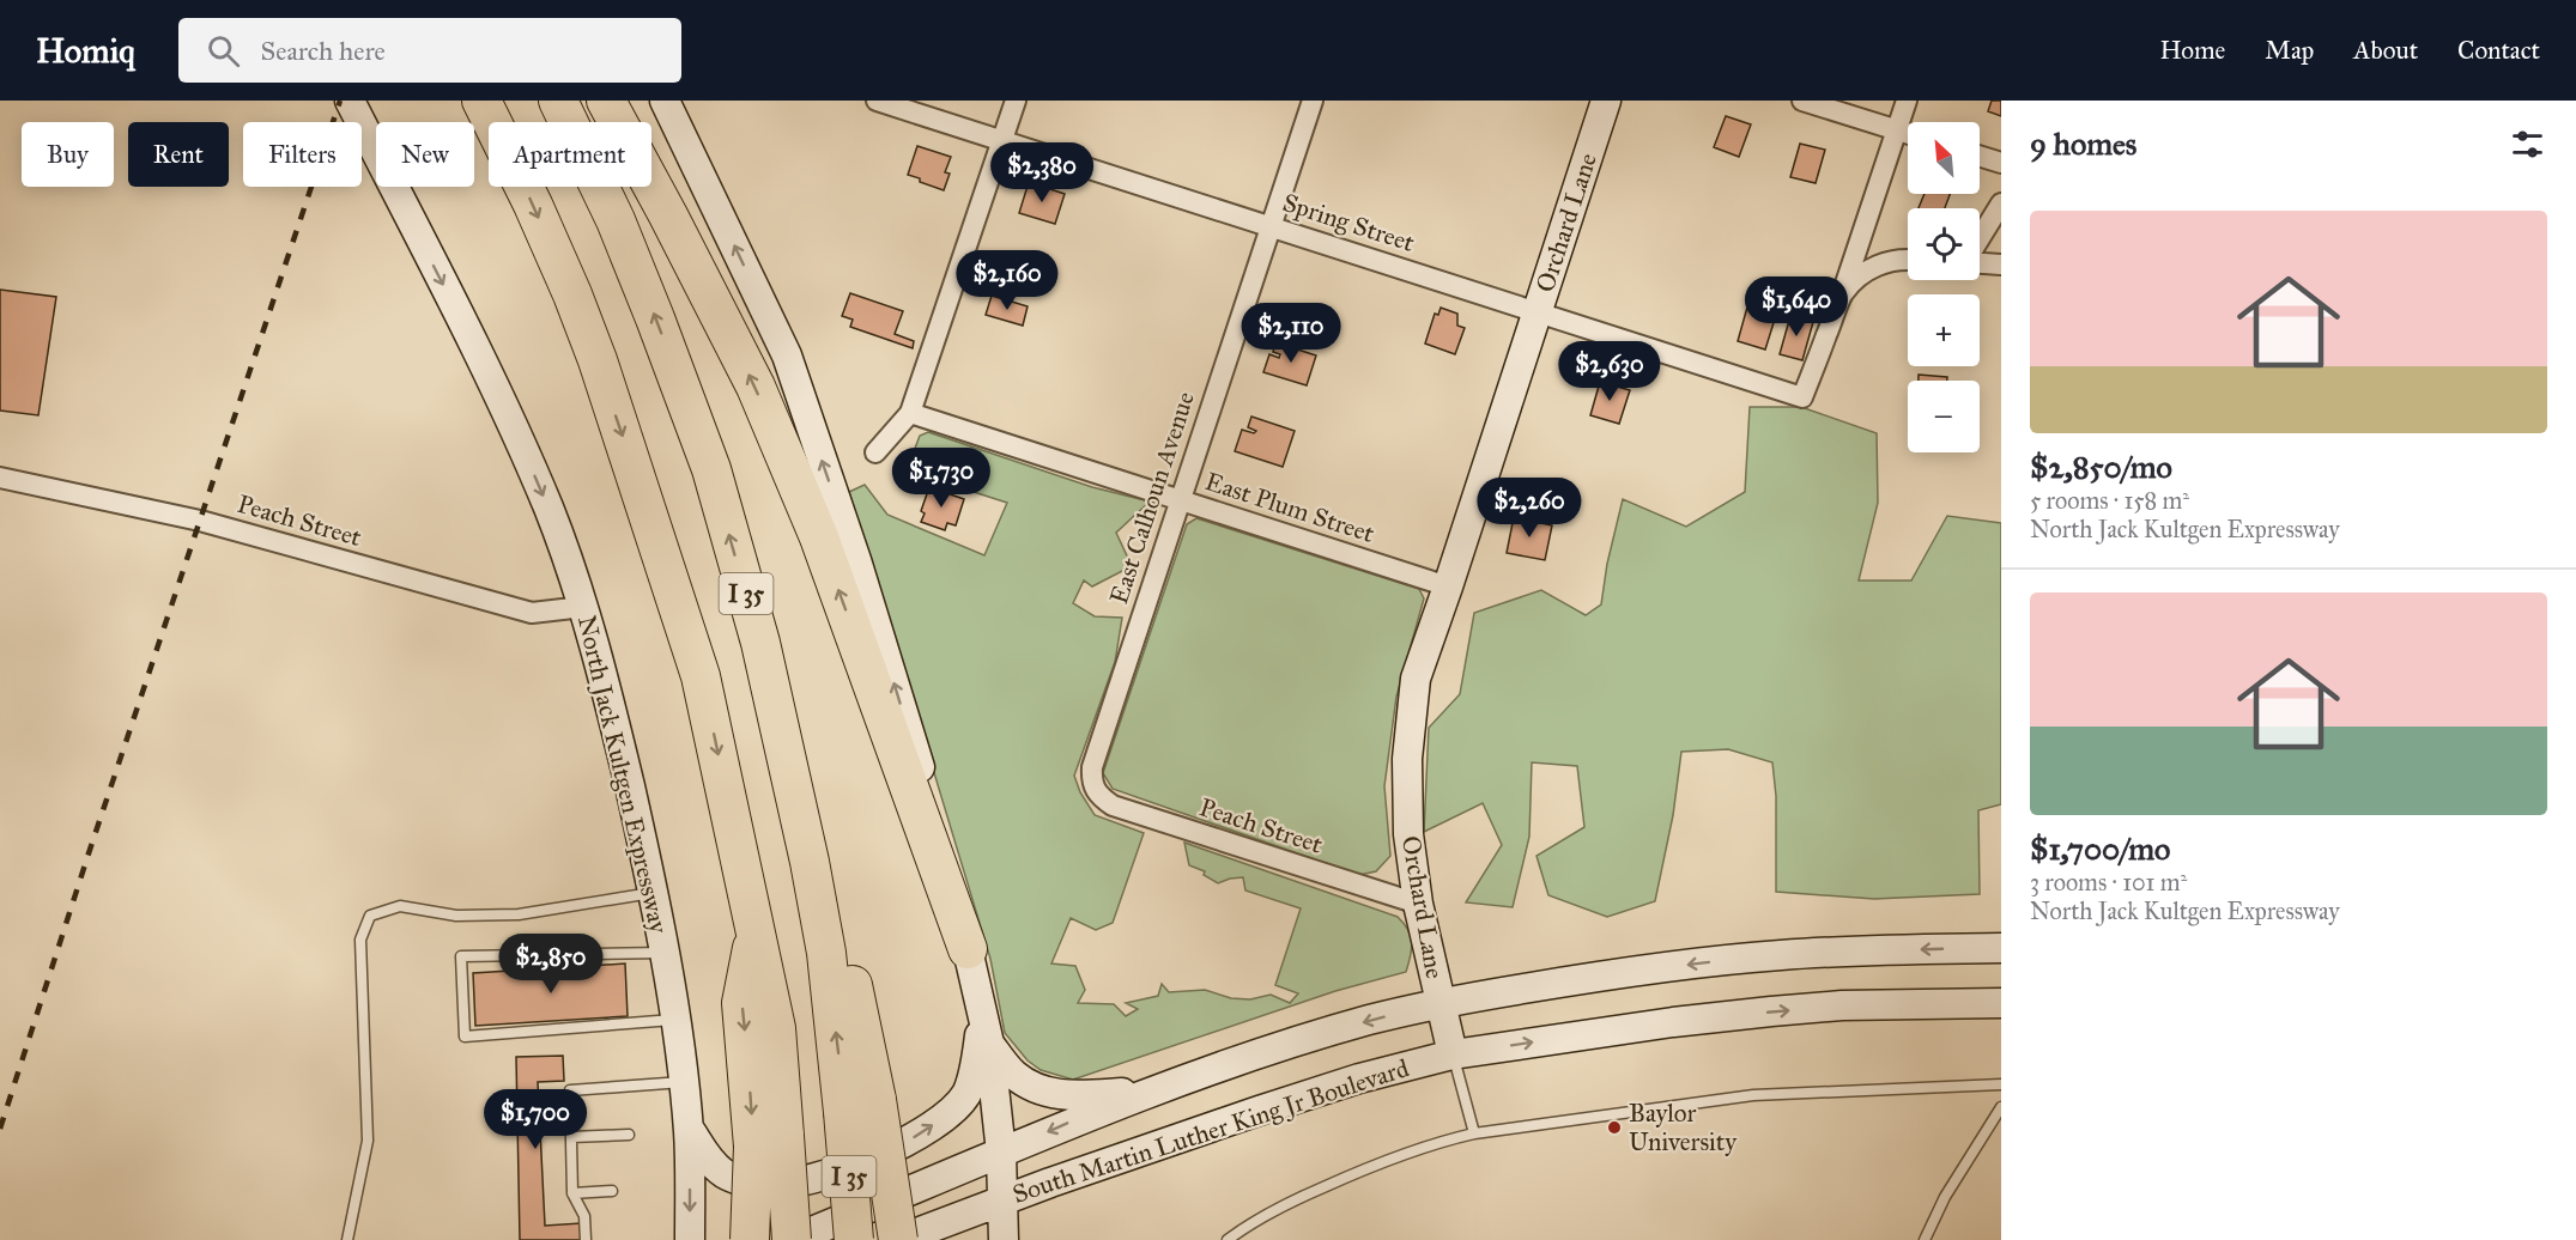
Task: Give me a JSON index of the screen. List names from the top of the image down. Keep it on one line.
{"streets":{"highway":["I 35"],"main road":["Orchard Lane","North Jack Kultgen Expressway","South Martin Luther King Jr Boulevard"],"street":["Spring Street","East Calhoun Avenue","East Plum Street","Peach Street"]},"crossings":[["Spring Street","Orchard Lane"],["Spring Street","East Calhoun Avenue"],["Orchard Lane","East Plum Street"],["Orchard Lane","Peach Street"],["Orchard Lane","South Martin Luther King Jr Boulevard"],["East Calhoun Avenue","East Plum Street"],["East Calhoun Avenue","Peach Street"],["Peach Street","North Jack Kultgen Expressway"],["I 35","South Martin Luther King Jr Boulevard"]],"one_way":["North Jack Kultgen Expressway"],"places":["Baylor University"],"north":"top left","page":{"header":"Homiq","search":"Search here","nav":["Home","Map","About","Contact"],"heading":"9 homes","map_buttons":["+","−"],"chip":["Buy","Rent","Filters","New","Apartment"],"price":["$2,380","$2,160","$1,640","$2,110","$2,630","$1,730","$2,260","$2,850","$1,700"],"list":[{"name":"$2,850/mo","note":"5 rooms · 158 m² · North Jack Kultgen Expressway"},{"name":"$1,700/mo","note":"3 rooms · 101 m² · North Jack Kultgen Expressway"}]}}
